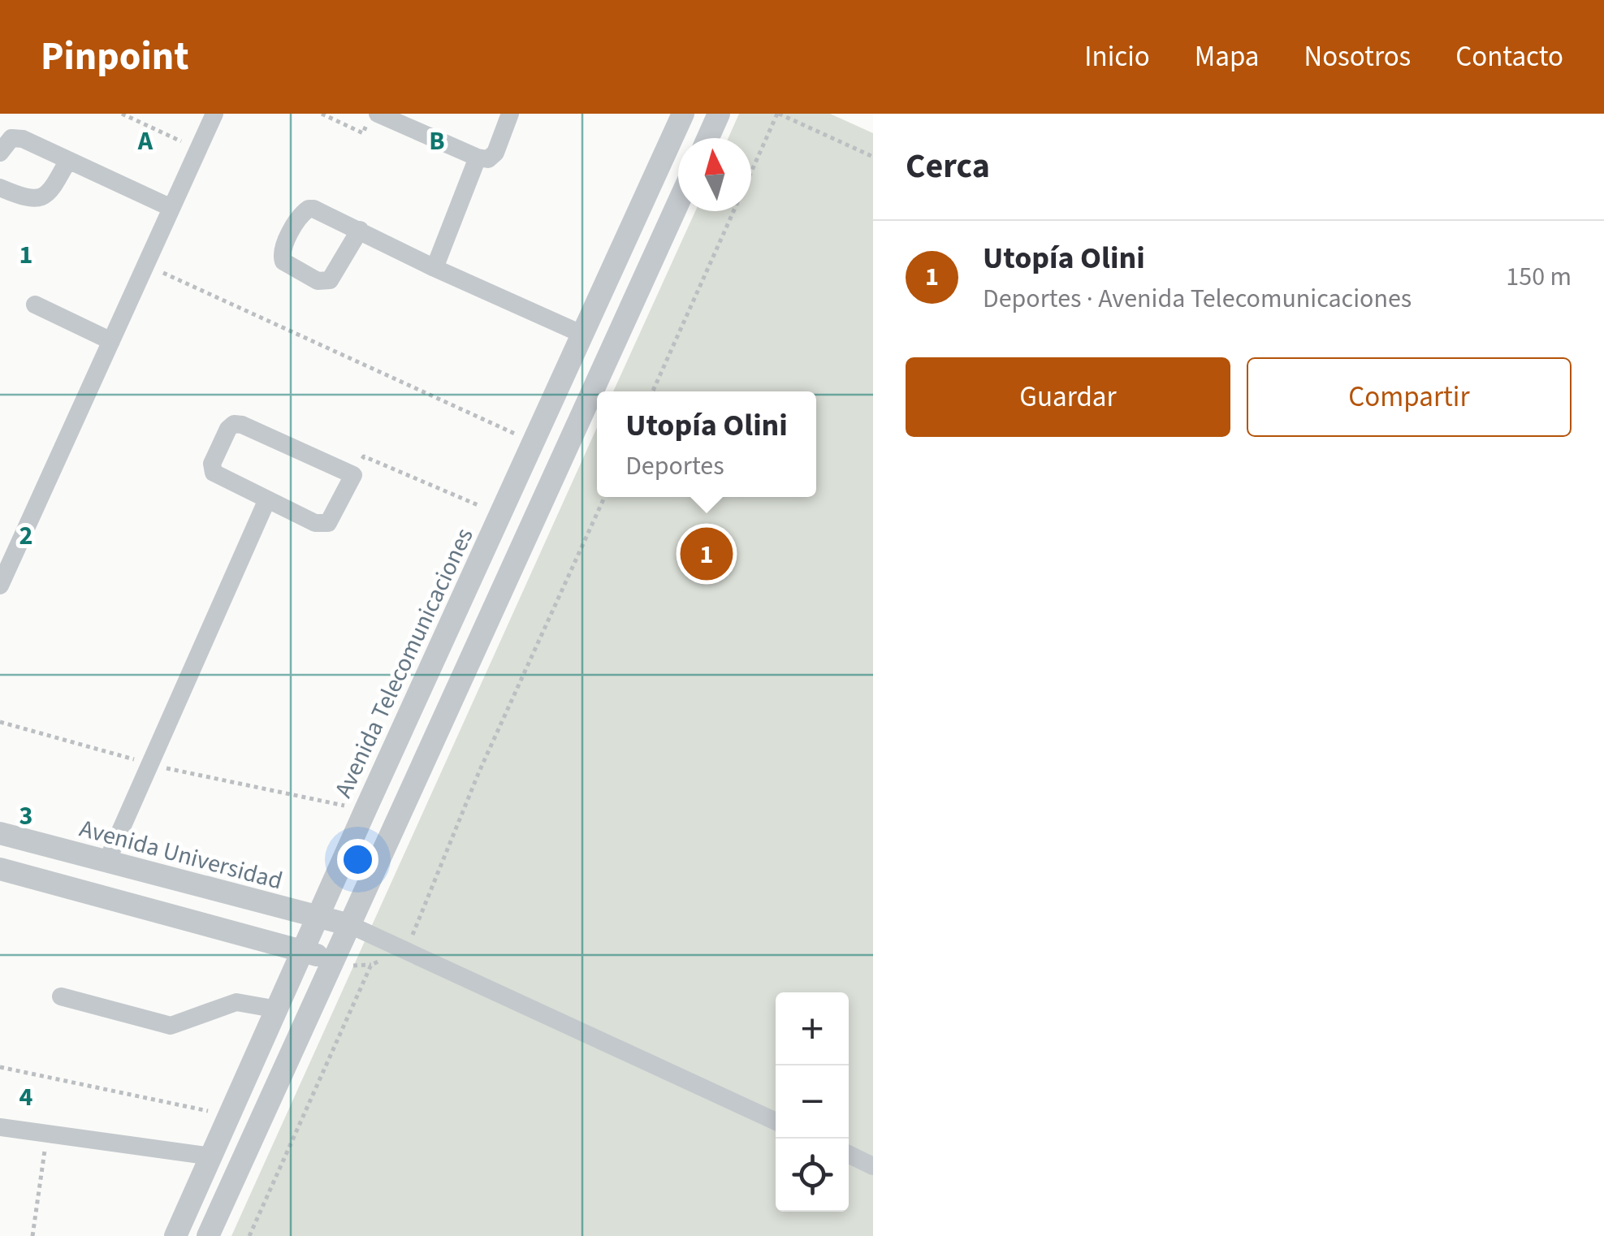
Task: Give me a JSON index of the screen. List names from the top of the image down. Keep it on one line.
{"streets":{"street":["Avenida Telecomunicaciones","Avenida Universidad"]},"crossings":[["Avenida Telecomunicaciones","Avenida Universidad"]],"north":"top","page":{"header":"Pinpoint","nav":["Inicio","Mapa","Nosotros","Contacto"],"heading":"Cerca","list":[{"mark":"1","name":"Utopía Olini","note":"Deportes · Avenida Telecomunicaciones","value":"150 m"}],"buttons":["Guardar","Compartir"],"popup":["Utopía Olini","Deportes"],"pins":"1","map_buttons":["+","−"]},"grid":{"columns":["A","B"],"rows":["1","2","3","4"]}}
